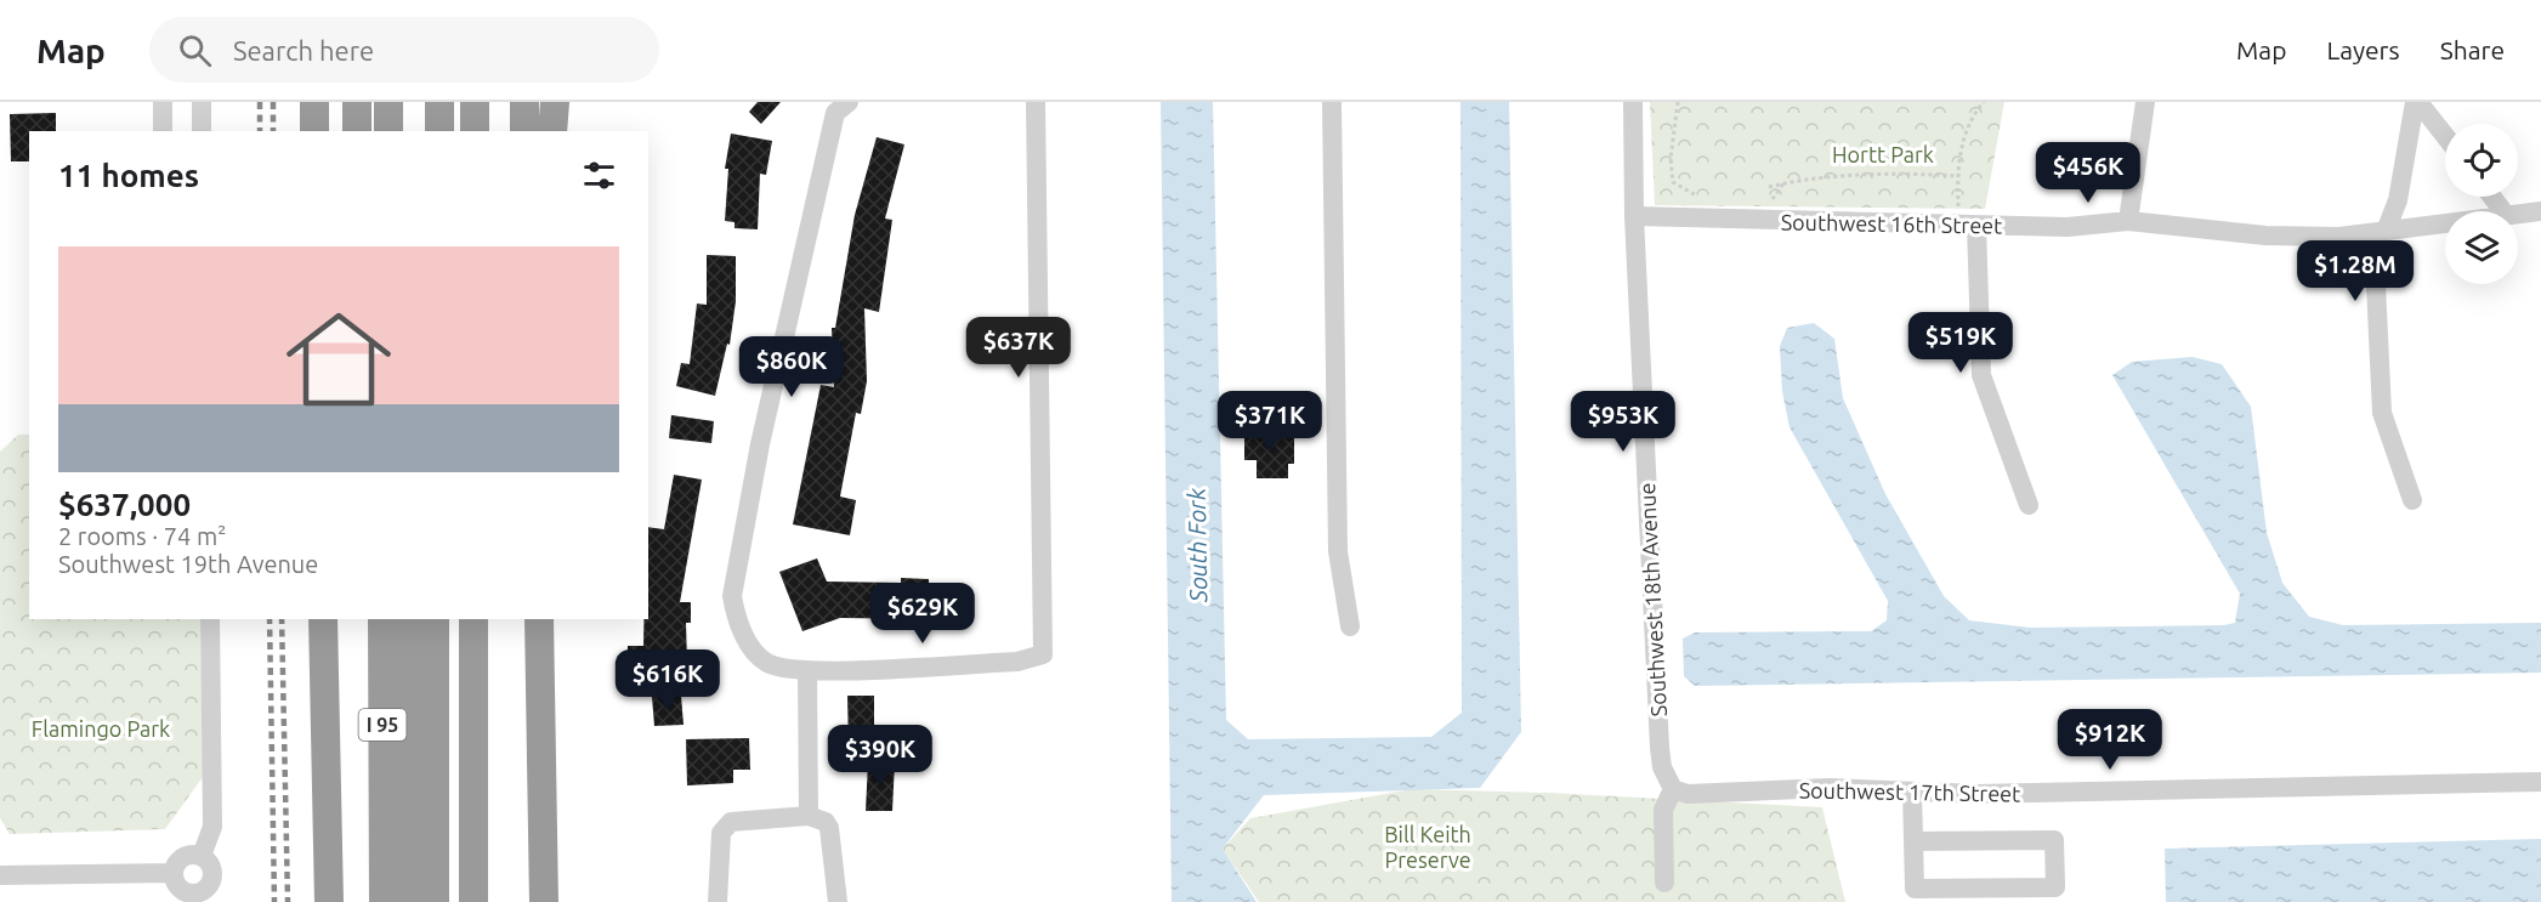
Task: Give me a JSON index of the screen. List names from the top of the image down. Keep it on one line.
{"streets":{"highway":["I 95"],"street":["Southwest 16th Street","Southwest 18th Avenue","Southwest 17th Street"]},"crossings":[["Southwest 16th Street","Southwest 18th Avenue"],["Southwest 18th Avenue","Southwest 17th Street"]],"water":["South Fork"],"parks":["Hortt Park","Flamingo Park","Bill Keith Preserve"],"page":{"header":"Map","search":"Search here","nav":["Map","Layers","Share"],"heading":"11 homes","price":["$456K","$1.28M","$519K","$637K","$860K","$371K","$953K","$629K","$616K","$912K","$390K"],"list":[{"name":"$637,000","note":"2 rooms · 74 m² · Southwest 19th Avenue"}]}}
